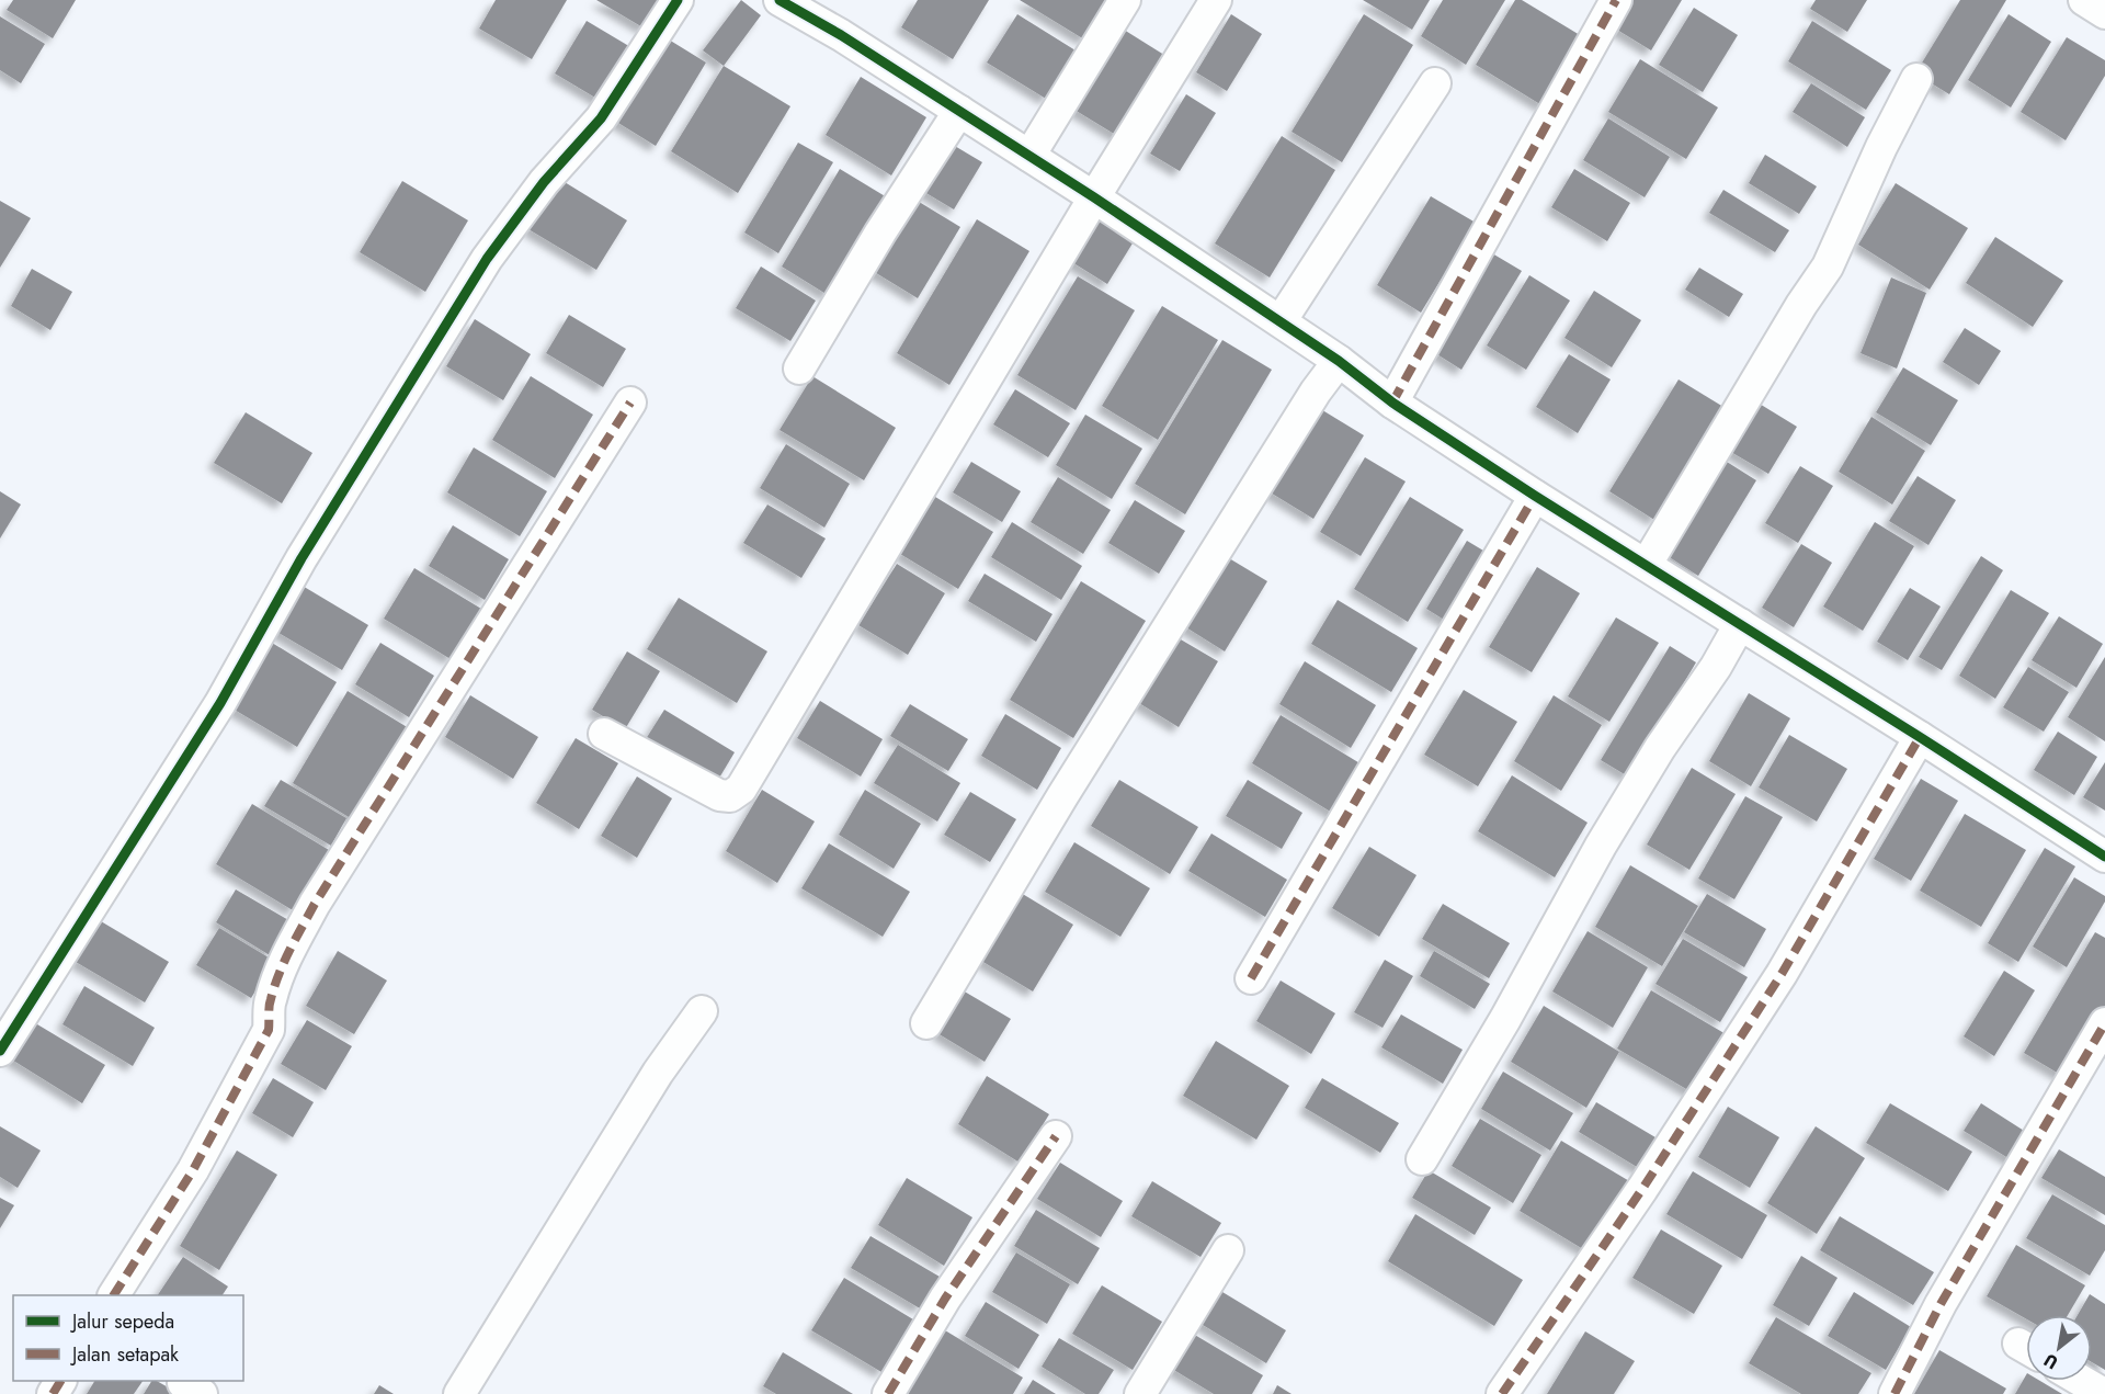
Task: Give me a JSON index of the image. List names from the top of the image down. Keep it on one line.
{"legend":["Jalur sepeda","Jalan setapak"],"north":"bottom left"}
